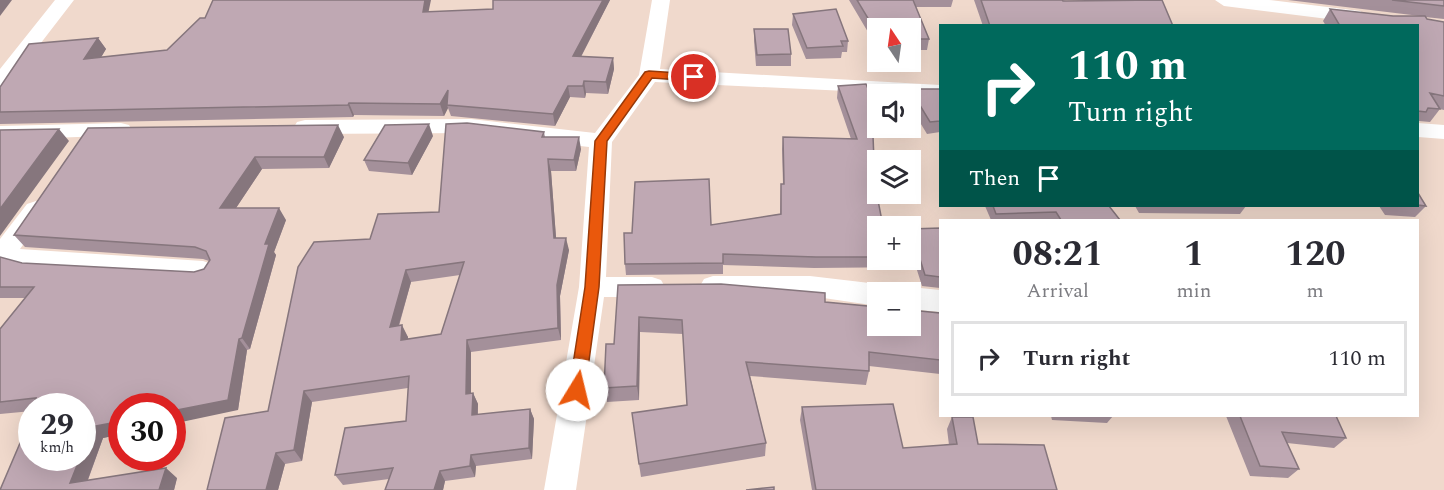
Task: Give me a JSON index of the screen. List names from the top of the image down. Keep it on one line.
{"north":"top","page":{"map_buttons":["+","−"],"turn":["110 m","Turn right"],"then":"Then","eta":["08:21","Arrival","1","min","120","m"],"list":[{"name":"Turn right","value":"110 m"}],"speed":"29 km/h","limit":"30"}}
